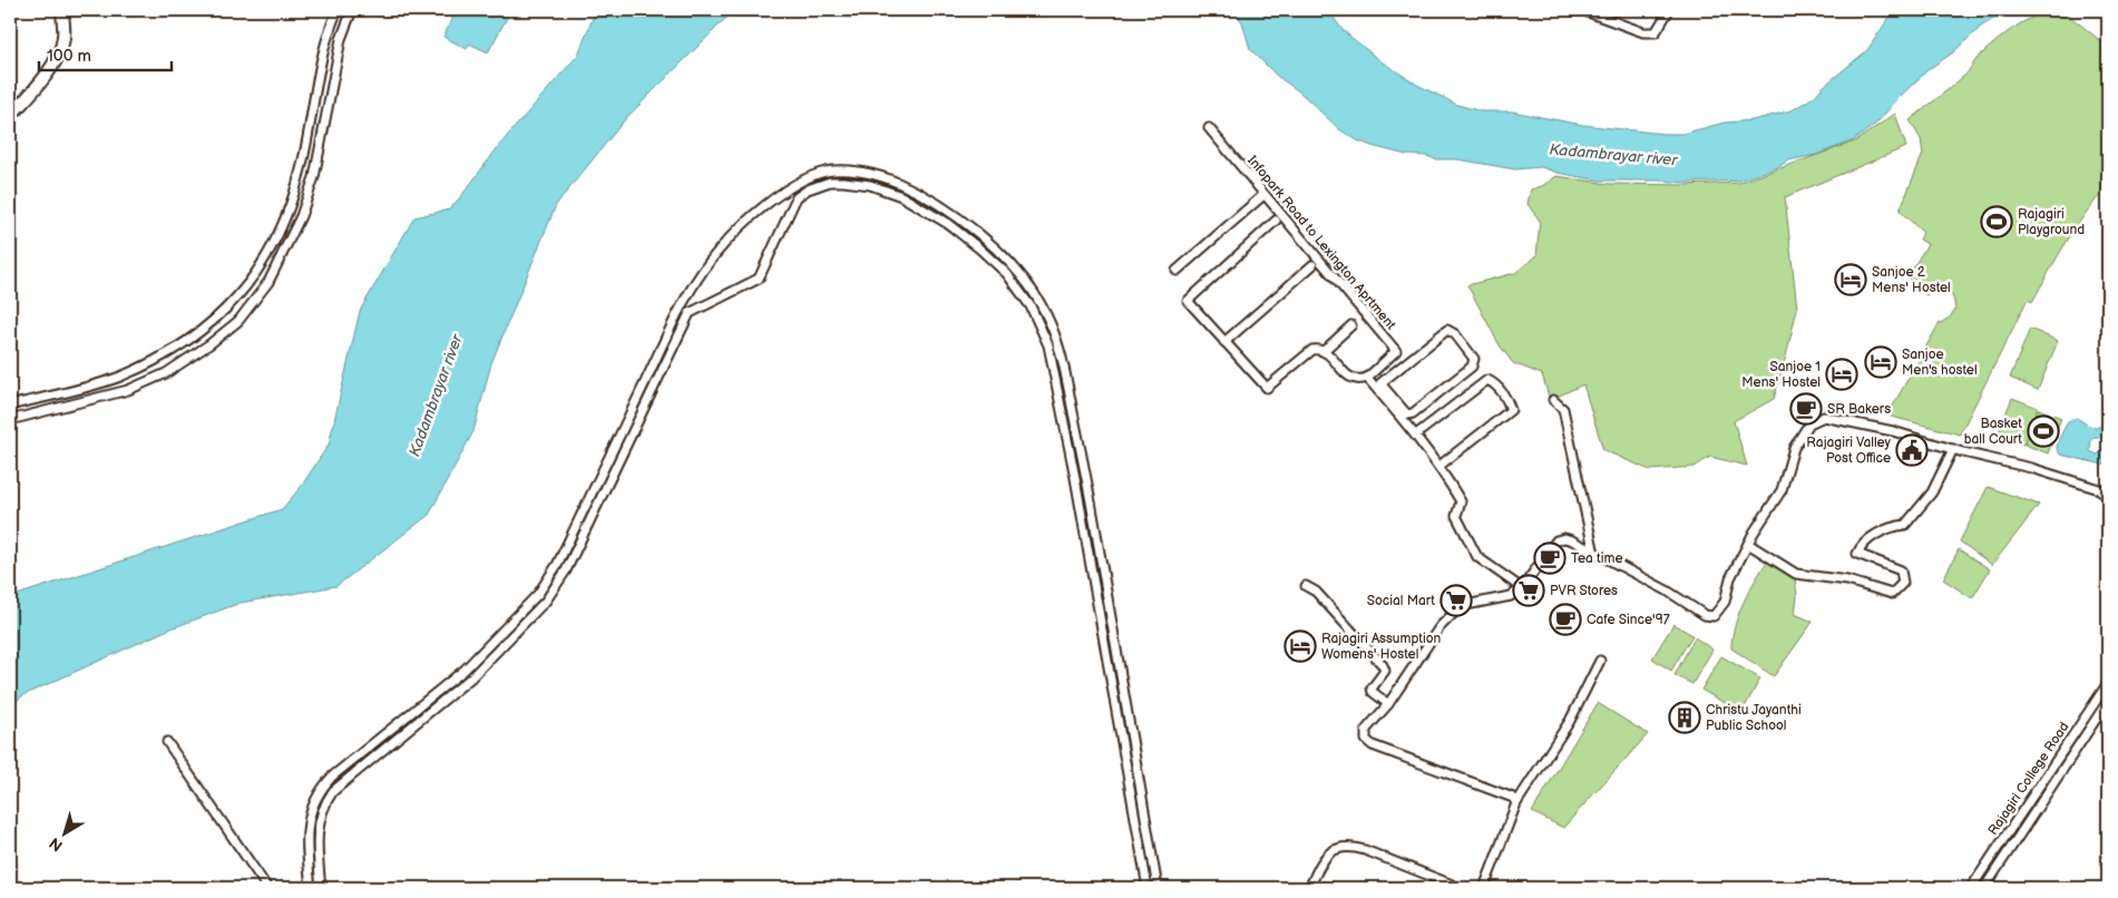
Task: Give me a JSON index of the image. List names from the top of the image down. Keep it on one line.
{"streets":{"street":["Infopark Road to Lexington Aprtment","Rajagiri College Road"]},"water":["Kadambrayar river"],"places":{"sports":["Rajagiri Playground","Basket ball Court"],"hotel":["Sanjoe 2 Mens' Hostel","Sanjoe Men's hostel","Sanjoe 1 Mens' Hostel","Rajagiri Assumption Womens' Hostel"],"cafe":["SR Bakers","Tea time","Cafe Since'97"],"public building":["Rajagiri Valley Post Office"],"supermarket":["PVR Stores","Social Mart"],"building":["Christu Jayanthi Public School"]},"scale_bar":"100 m","north":"bottom left"}
